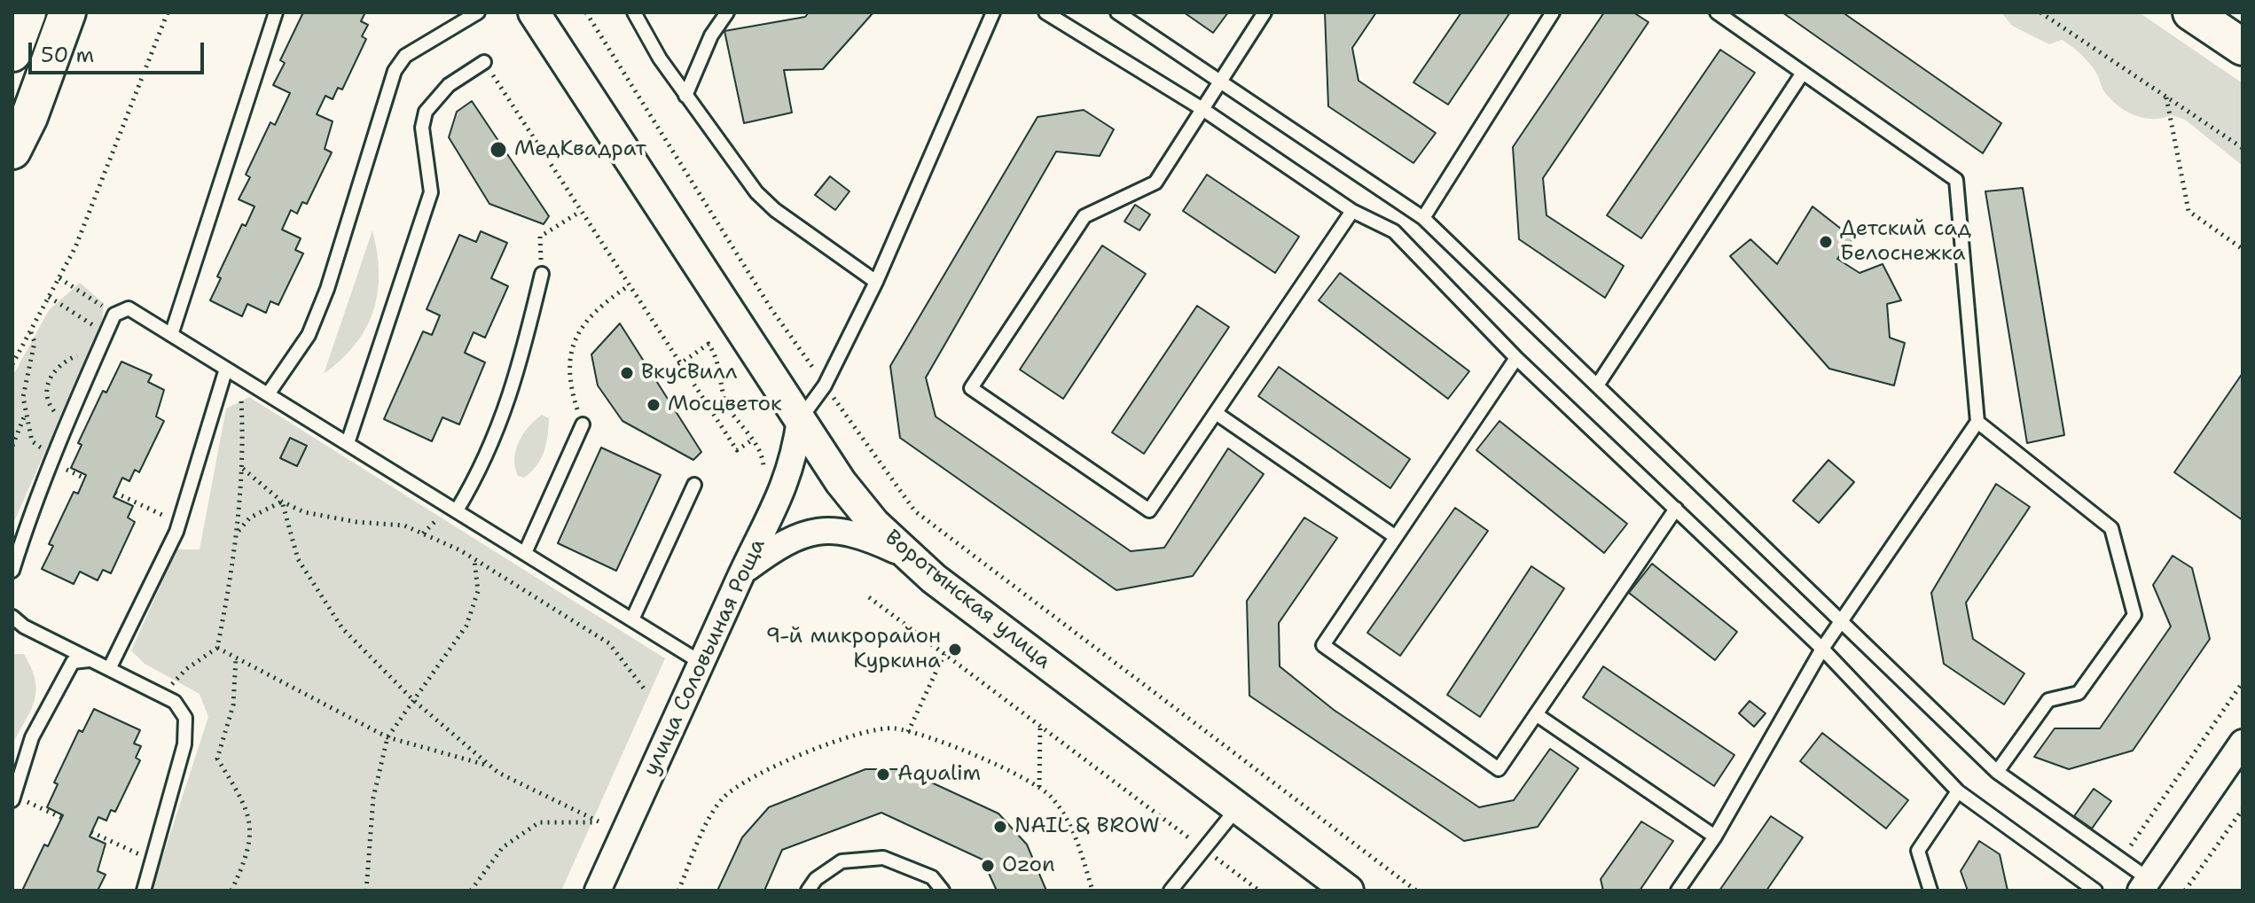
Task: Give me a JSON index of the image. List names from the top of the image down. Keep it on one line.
{"streets":{"street":["Воротынская улица","улица Соловьиная Роща"]},"crossings":[["Воротынская улица","улица Соловьиная Роща"]],"places":["МедКвадрат","Детский сад Белоснежка","ВкусВилл","Мосцветок","9-й микрорайон Куркина","Aqualim","NAIL & BROW","Ozon"],"scale_bar":"50 m"}
